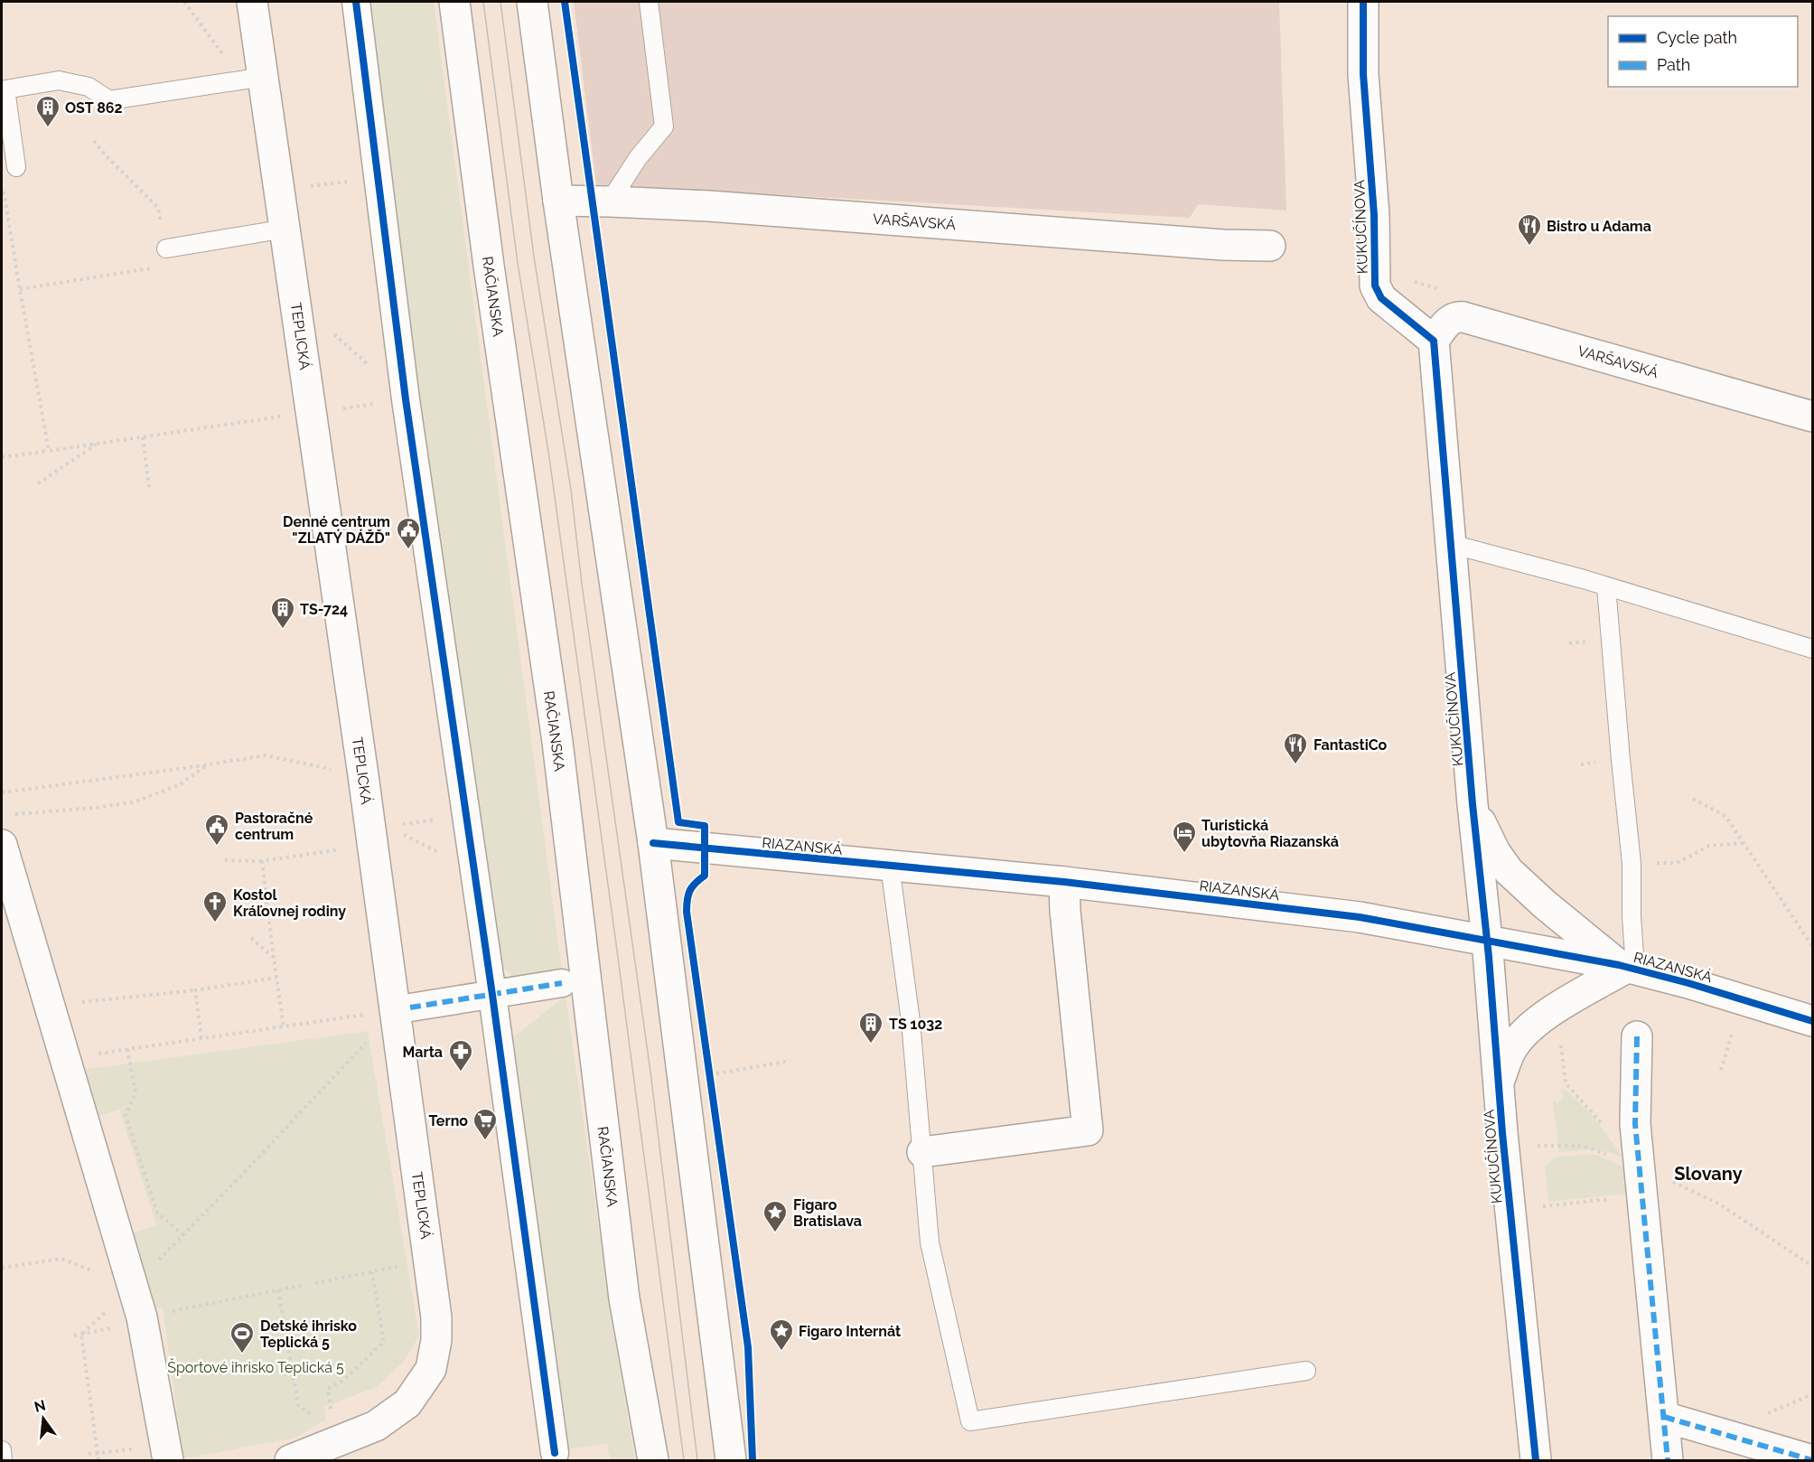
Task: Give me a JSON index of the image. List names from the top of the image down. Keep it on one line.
{"streets":{"street":["VARŠAVSKÁ","KUKUČÍNOVA","RAČIANSKA","TEPLICKÁ","RIAZANSKÁ"]},"crossings":[["VARŠAVSKÁ","KUKUČÍNOVA"],["KUKUČÍNOVA","RIAZANSKÁ"]],"districts":["Slovany"],"parks":["Športové ihrisko Teplická 5"],"places":{"building":["OST 862","TS-724","TS 1032"],"restaurant":["Bistro u Adama","FantastiCo"],"public building":["Denné centrum \"ZLATÝ DÁŽĎ\"","Pastoračné centrum"],"hotel":["Turistická ubytovňa Riazanská"],"church":["Kostol Kráľovnej rodiny"],"pharmacy":["Marta"],"supermarket":["Terno"],"place":["Figaro Bratislava","Figaro Internát"],"sports":["Detské ihrisko Teplická 5"]},"legend":["Cycle path","Path"],"north":"top"}
